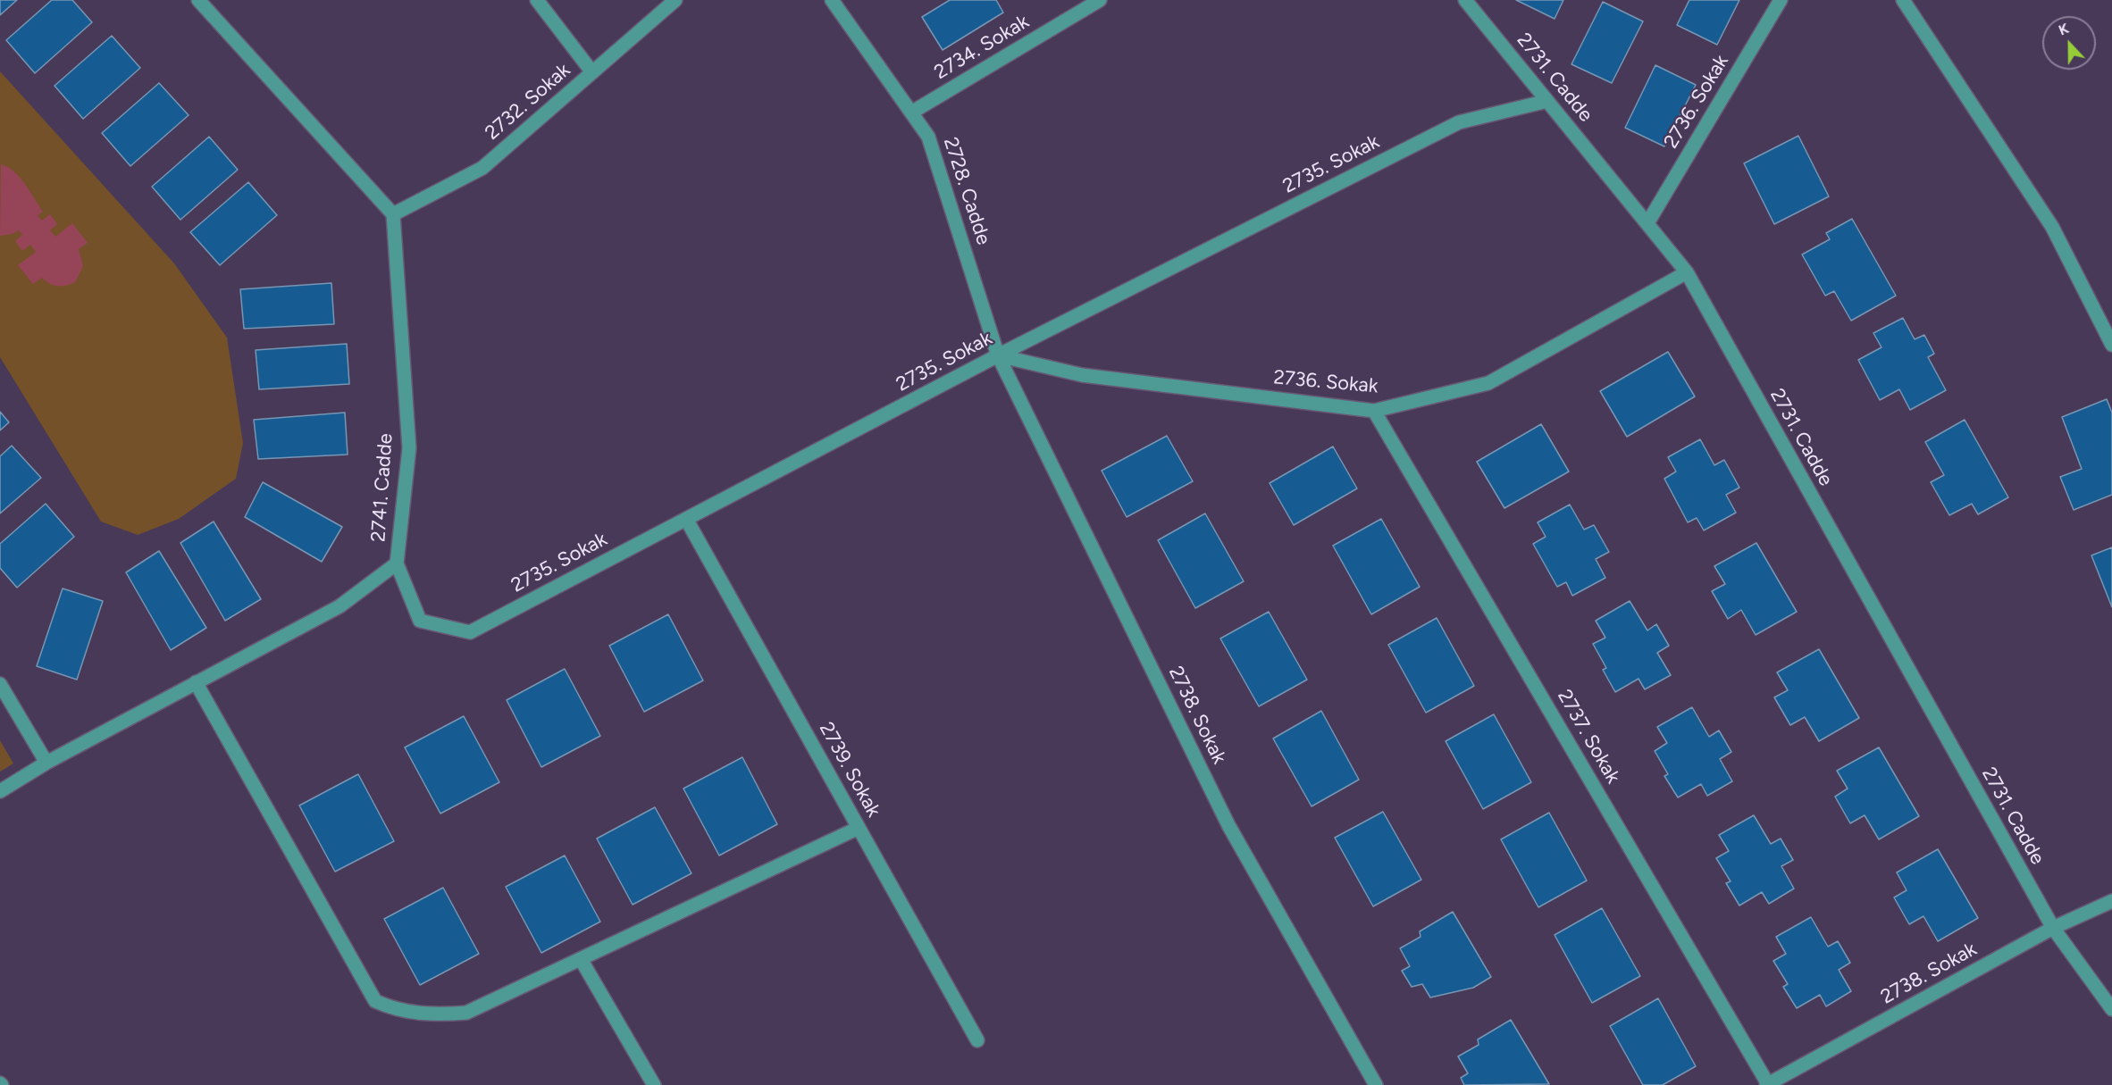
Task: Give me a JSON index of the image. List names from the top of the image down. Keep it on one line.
{"streets":{"street":["2734. Sokak","2731. Cadde","2732. Sokak","2736. Sokak","2735. Sokak","2728. Cadde","2741. Cadde","2738. Sokak","2737. Sokak","2739. Sokak"]},"crossings":[["2734. Sokak","2728. Cadde"],["2731. Cadde","2736. Sokak"],["2731. Cadde","2735. Sokak"],["2731. Cadde","2738. Sokak"],["2732. Sokak","2741. Cadde"],["2736. Sokak","2735. Sokak"],["2736. Sokak","2728. Cadde"],["2736. Sokak","2738. Sokak"],["2736. Sokak","2737. Sokak"],["2735. Sokak","2728. Cadde"],["2735. Sokak","2741. Cadde"],["2735. Sokak","2738. Sokak"],["2735. Sokak","2739. Sokak"],["2728. Cadde","2738. Sokak"],["2738. Sokak","2737. Sokak"]],"north":"top"}
